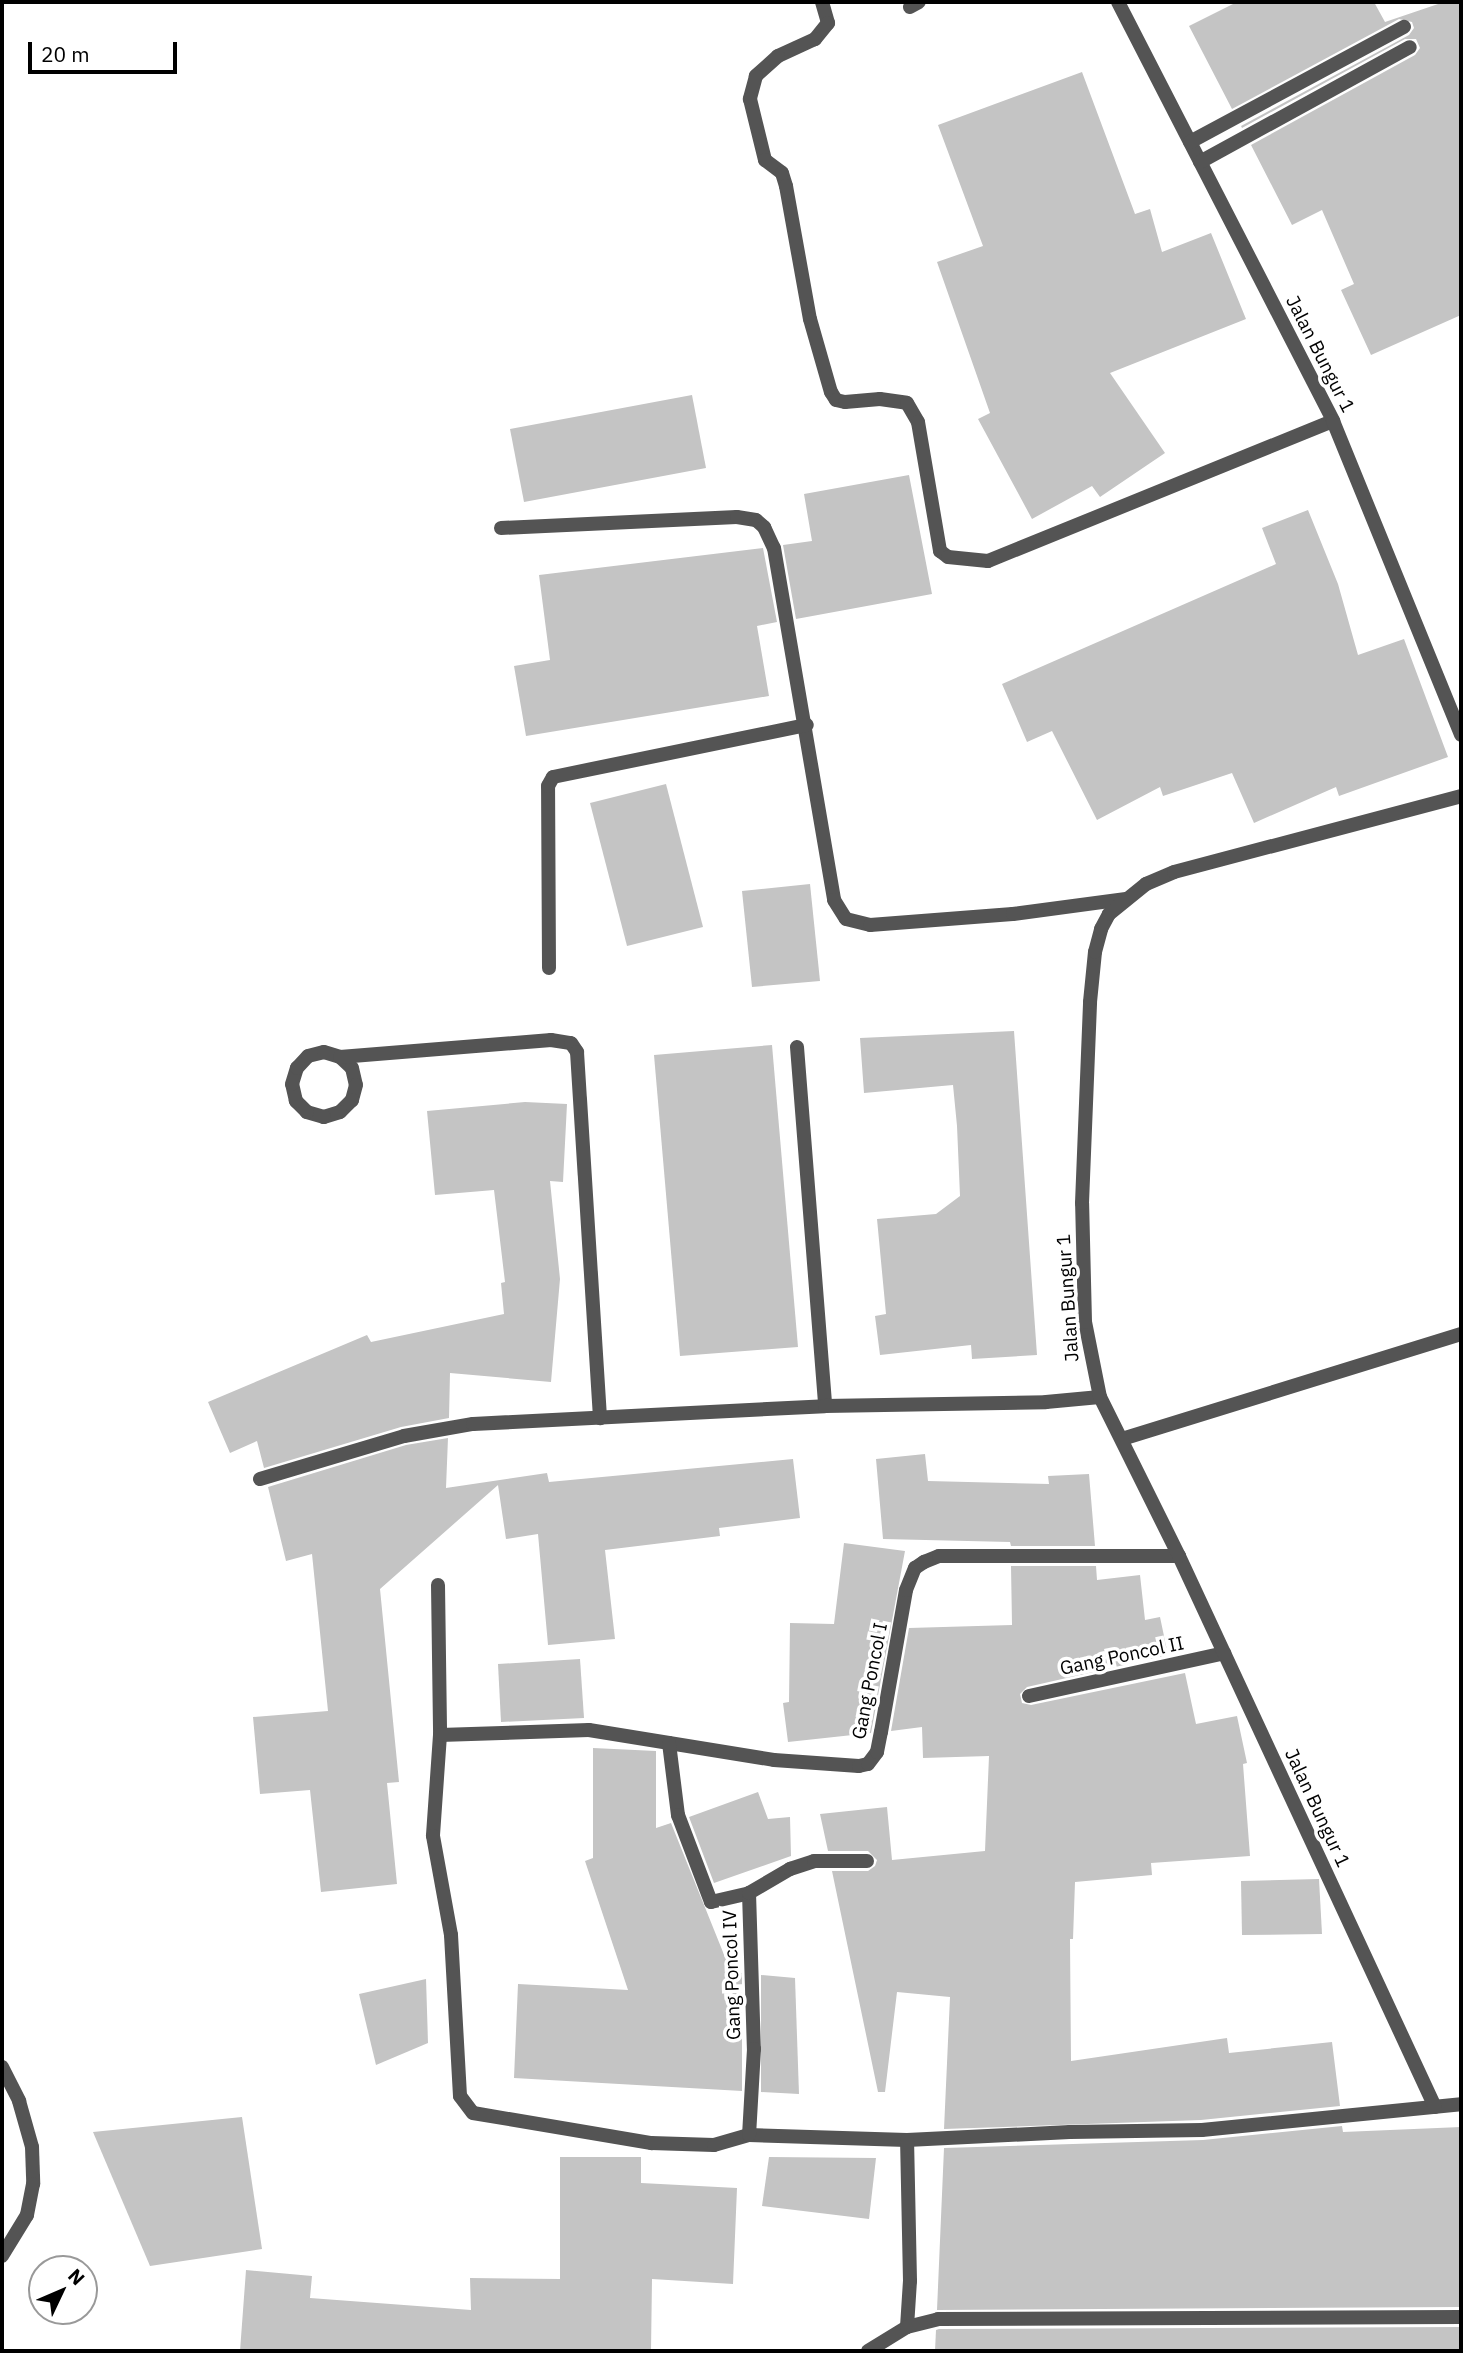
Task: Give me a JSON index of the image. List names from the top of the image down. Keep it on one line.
{"streets":{"street":["Jalan Bungur 1","Gang Poncol II","Gang Poncol I","Gang Poncol IV"]},"crossings":[["Jalan Bungur 1","Gang Poncol II"],["Jalan Bungur 1","Gang Poncol I"],["Gang Poncol I","Gang Poncol IV"]],"scale_bar":"20 m","north":"top right"}
